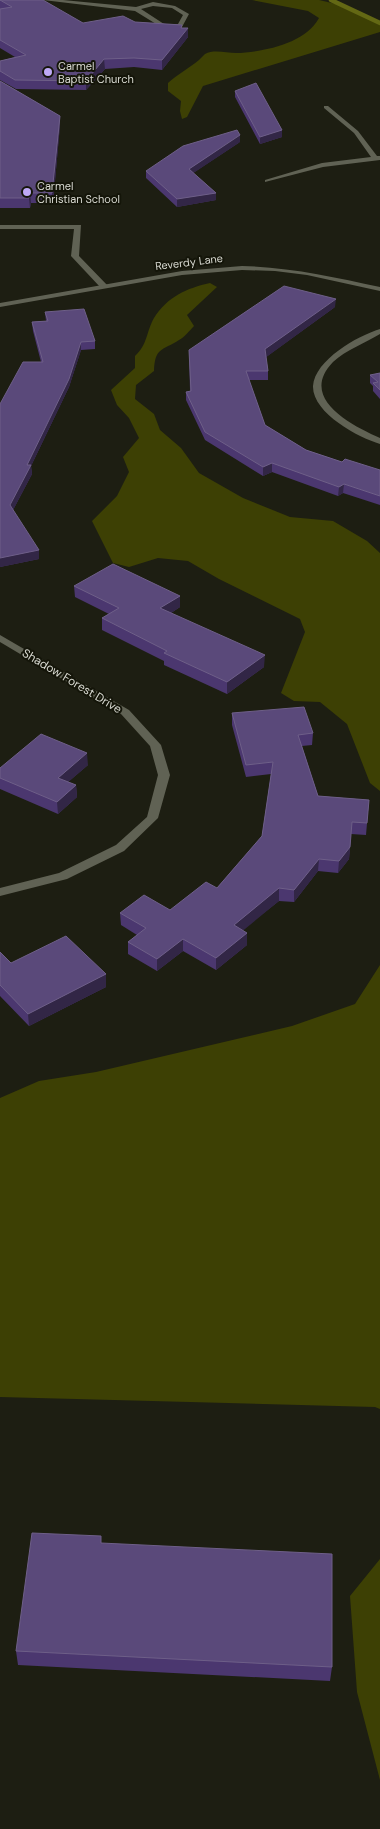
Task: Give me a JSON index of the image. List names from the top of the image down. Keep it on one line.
{"streets":{"street":["Reverdy Lane","Shadow Forest Drive"]},"places":["Carmel Baptist Church","Carmel Christian School"]}
